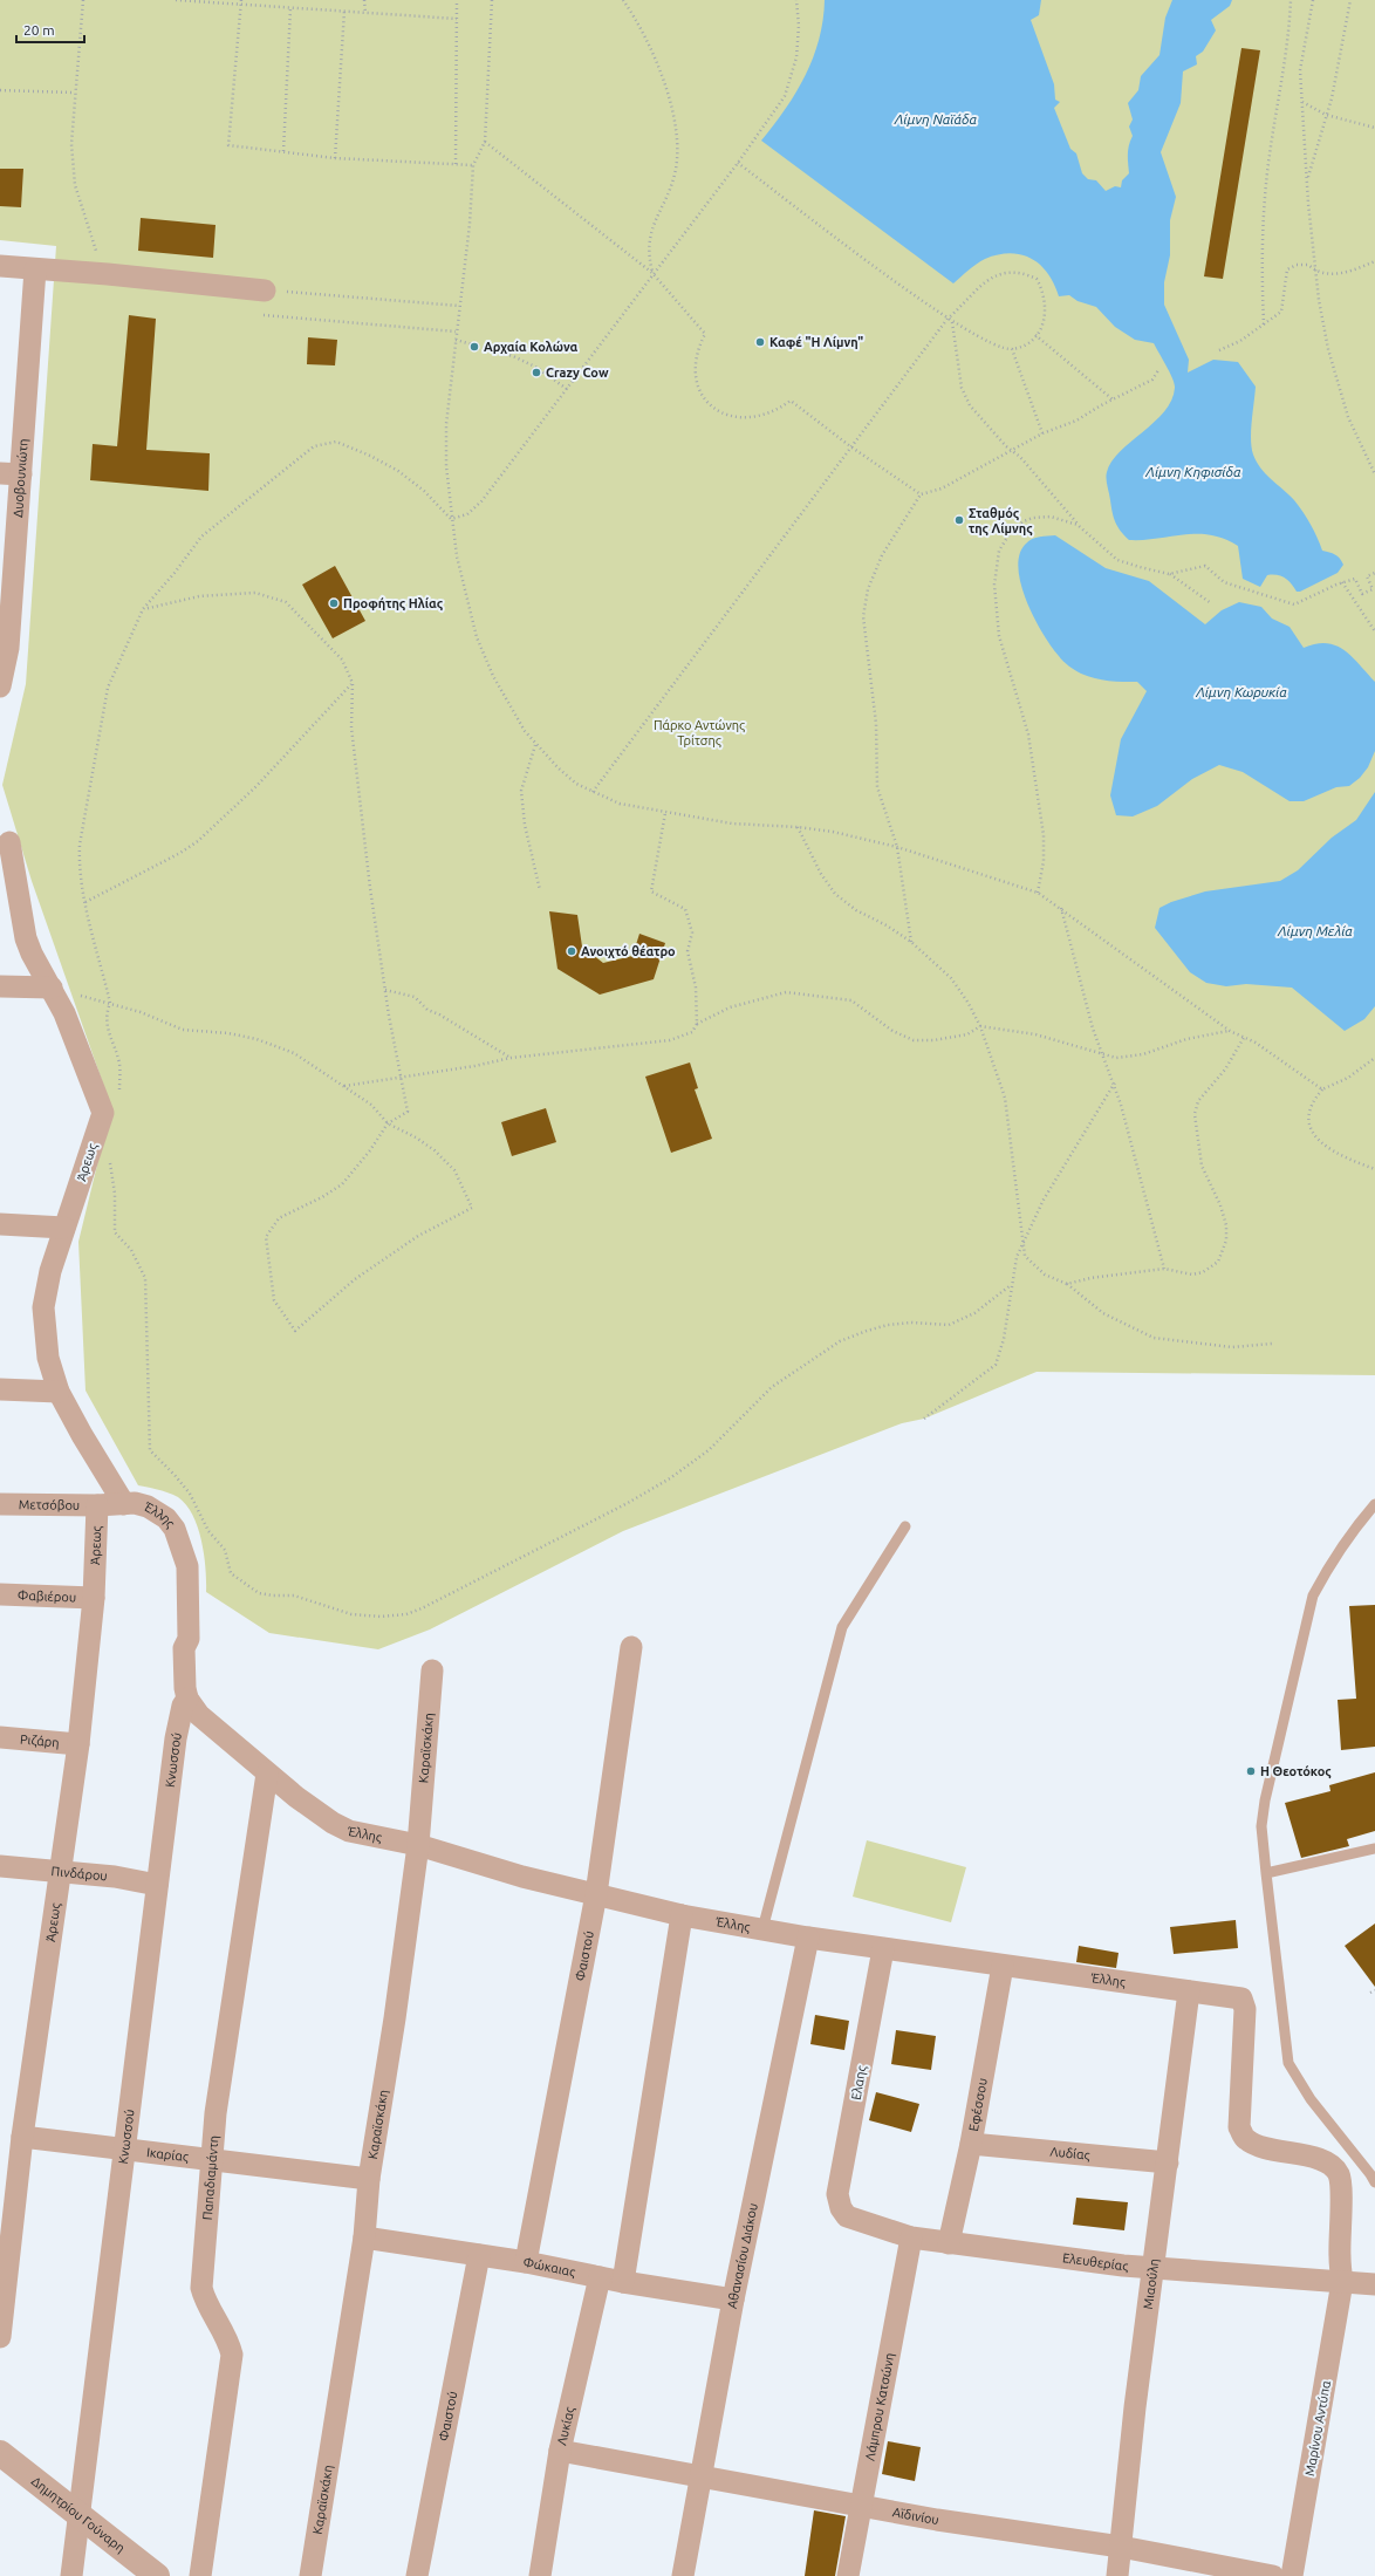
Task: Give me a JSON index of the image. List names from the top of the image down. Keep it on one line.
{"streets":{"street":["Δυοβουνιώτη","Άρεως","Μετσόβου","Έλλης","Φαβιέρου","Ριζάρη","Καραϊσκάκη","Κνωσσού","Πινδάρου","Φαιστού","Ελαης","Εφέσσου","Λυδίας","Ικαρίας","Παπαδιαμάντη","Αθανασίου Διάκου","Ελευθερίας","Φώκαιας","Μιαούλη","Λάμπρου Κατσώνη","Λυκίας","Μαρίνου Αντύπα","Δημητρίου Γούναρη","Αϊδινίου"]},"crossings":[["Άρεως","Μετσόβου"],["Άρεως","Έλλης"],["Άρεως","Φαβιέρου"],["Άρεως","Ριζάρη"],["Άρεως","Πινδάρου"],["Άρεως","Ικαρίας"],["Μετσόβου","Έλλης"],["Έλλης","Καραϊσκάκη"],["Έλλης","Κνωσσού"],["Έλλης","Φαιστού"],["Έλλης","Ελαης"],["Έλλης","Εφέσσου"],["Έλλης","Παπαδιαμάντη"],["Έλλης","Αθανασίου Διάκου"],["Έλλης","Ελευθερίας"],["Έλλης","Μιαούλη"],["Έλλης","Μαρίνου Αντύπα"],["Καραϊσκάκη","Ικαρίας"],["Καραϊσκάκη","Φώκαιας"],["Κνωσσού","Πινδάρου"],["Κνωσσού","Ικαρίας"],["Κνωσσού","Δημητρίου Γούναρη"],["Φαιστού","Φώκαιας"],["Ελαης","Ελευθερίας"],["Εφέσσου","Λυδίας"],["Εφέσσου","Ελευθερίας"],["Λυδίας","Μιαούλη"],["Ικαρίας","Παπαδιαμάντη"],["Αθανασίου Διάκου","Φώκαιας"],["Αθανασίου Διάκου","Αϊδινίου"],["Ελευθερίας","Μιαούλη"],["Ελευθερίας","Λάμπρου Κατσώνη"],["Ελευθερίας","Μαρίνου Αντύπα"],["Φώκαιας","Λυκίας"],["Μιαούλη","Αϊδινίου"],["Λάμπρου Κατσώνη","Αϊδινίου"],["Λυκίας","Αϊδινίου"]],"water":["Λίμνη Ναϊάδα","Λίμνη Κηφισίδα","Λίμνη Κωρυκία","Λίμνη Μελία"],"parks":["Πάρκο Αντώνης Τρίτσης"],"places":["Καφέ \"Η Λίμνη\"","Αρχαία Κολώνα","Crazy Cow","Σταθμός της Λίμνης","Προφήτης Ηλίας","Ανοιχτό θέατρο","Η Θεοτόκος"],"scale_bar":"20 m"}
